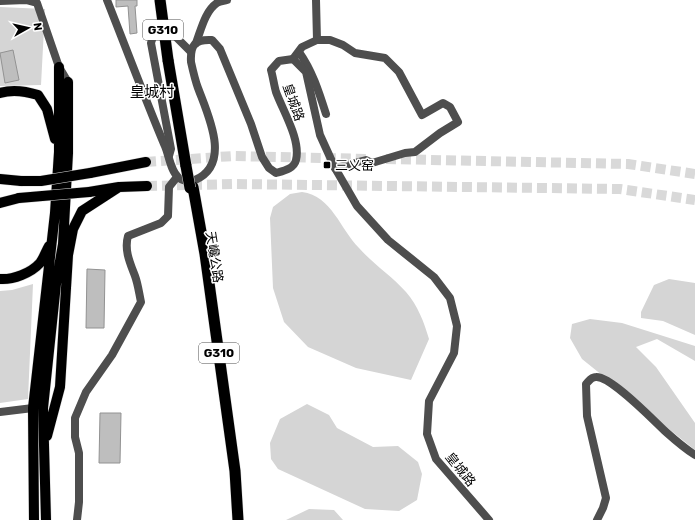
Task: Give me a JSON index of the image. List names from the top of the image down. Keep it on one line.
{"streets":{"highway":["G310","天巉公路"],"street":["皇城路"]},"districts":["皇城村"],"places":{"transit":["三义窑"]},"north":"right"}
